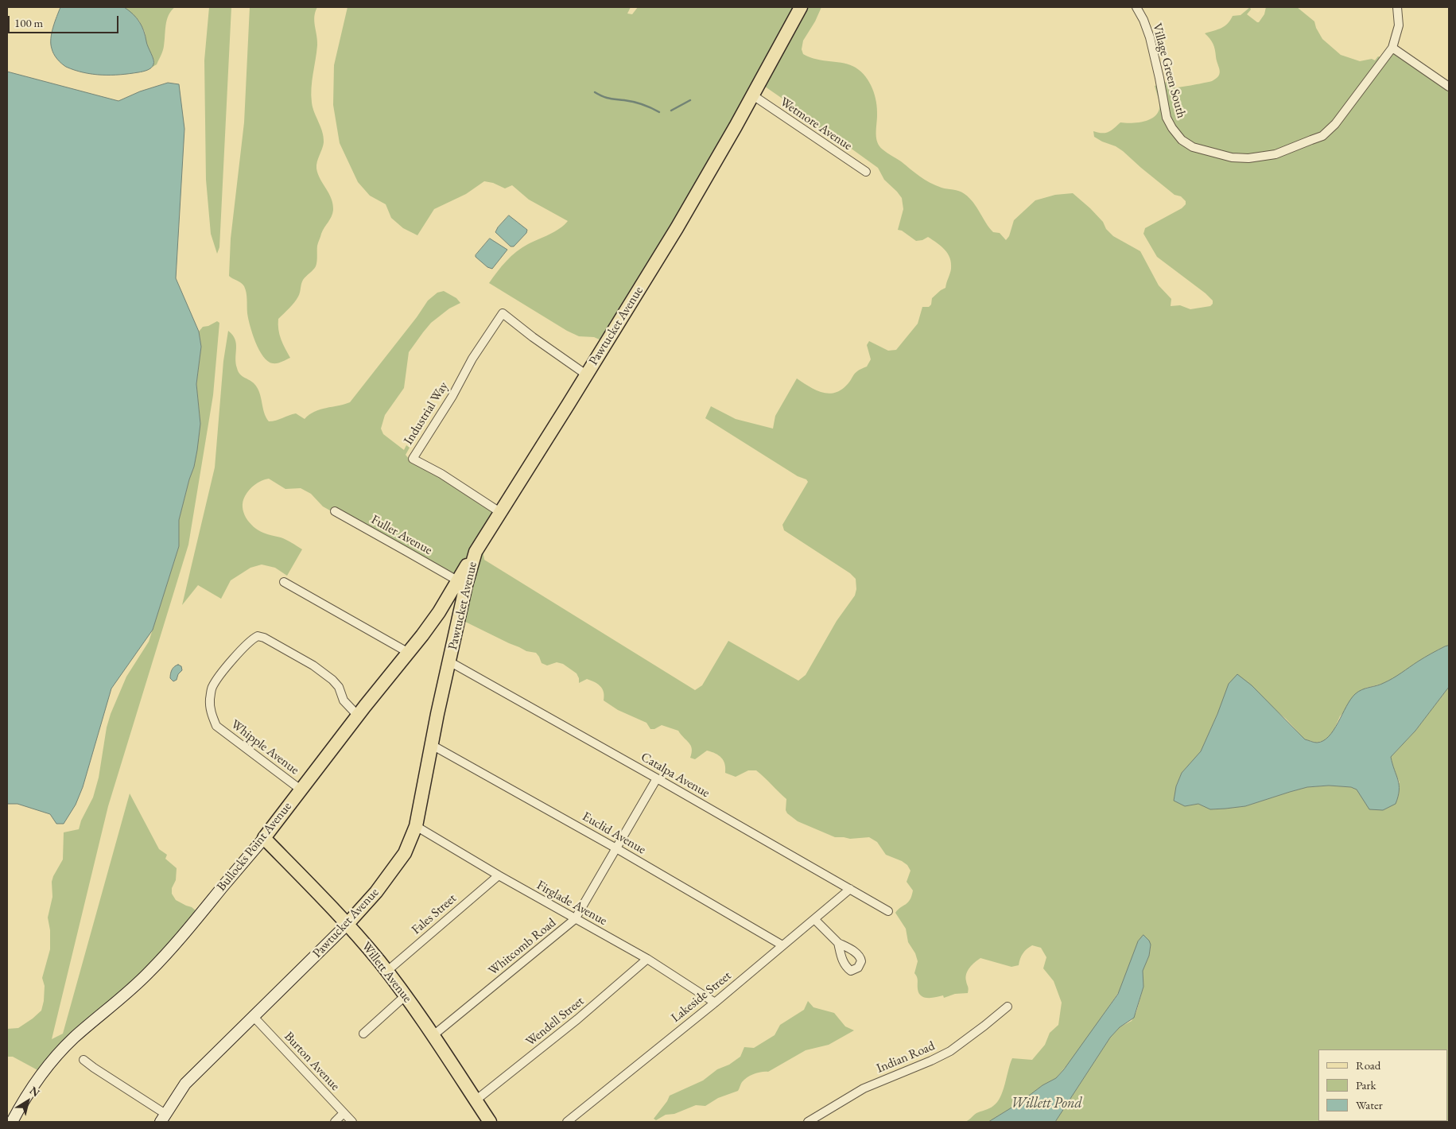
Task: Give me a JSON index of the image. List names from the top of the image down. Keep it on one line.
{"streets":{"main road":["Pawtucket Avenue","Bullocks Point Avenue","Willett Avenue"],"street":["Village Green South","Wetmore Avenue","Industrial Way","Fuller Avenue","Whipple Avenue","Catalpa Avenue","Euclid Avenue","Firglade Avenue","Fales Street","Whitcomb Road","Lakeside Street","Wendell Street","Indian Road","Burton Avenue"]},"crossings":[["Wetmore Avenue","Pawtucket Avenue"],["Pawtucket Avenue","Industrial Way"],["Pawtucket Avenue","Fuller Avenue"],["Pawtucket Avenue","Catalpa Avenue"],["Pawtucket Avenue","Euclid Avenue"],["Pawtucket Avenue","Bullocks Point Avenue"],["Pawtucket Avenue","Firglade Avenue"],["Pawtucket Avenue","Willett Avenue"],["Pawtucket Avenue","Burton Avenue"],["Fuller Avenue","Bullocks Point Avenue"],["Whipple Avenue","Bullocks Point Avenue"],["Catalpa Avenue","Whitcomb Road"],["Catalpa Avenue","Lakeside Street"],["Euclid Avenue","Whitcomb Road"],["Euclid Avenue","Lakeside Street"],["Bullocks Point Avenue","Willett Avenue"],["Firglade Avenue","Fales Street"],["Firglade Avenue","Whitcomb Road"],["Firglade Avenue","Lakeside Street"],["Firglade Avenue","Wendell Street"],["Fales Street","Willett Avenue"],["Whitcomb Road","Willett Avenue"],["Willett Avenue","Wendell Street"]],"water":["Willett Pond"],"legend":["Road","Park","Water"],"scale_bar":"100 m","north":"top right"}
